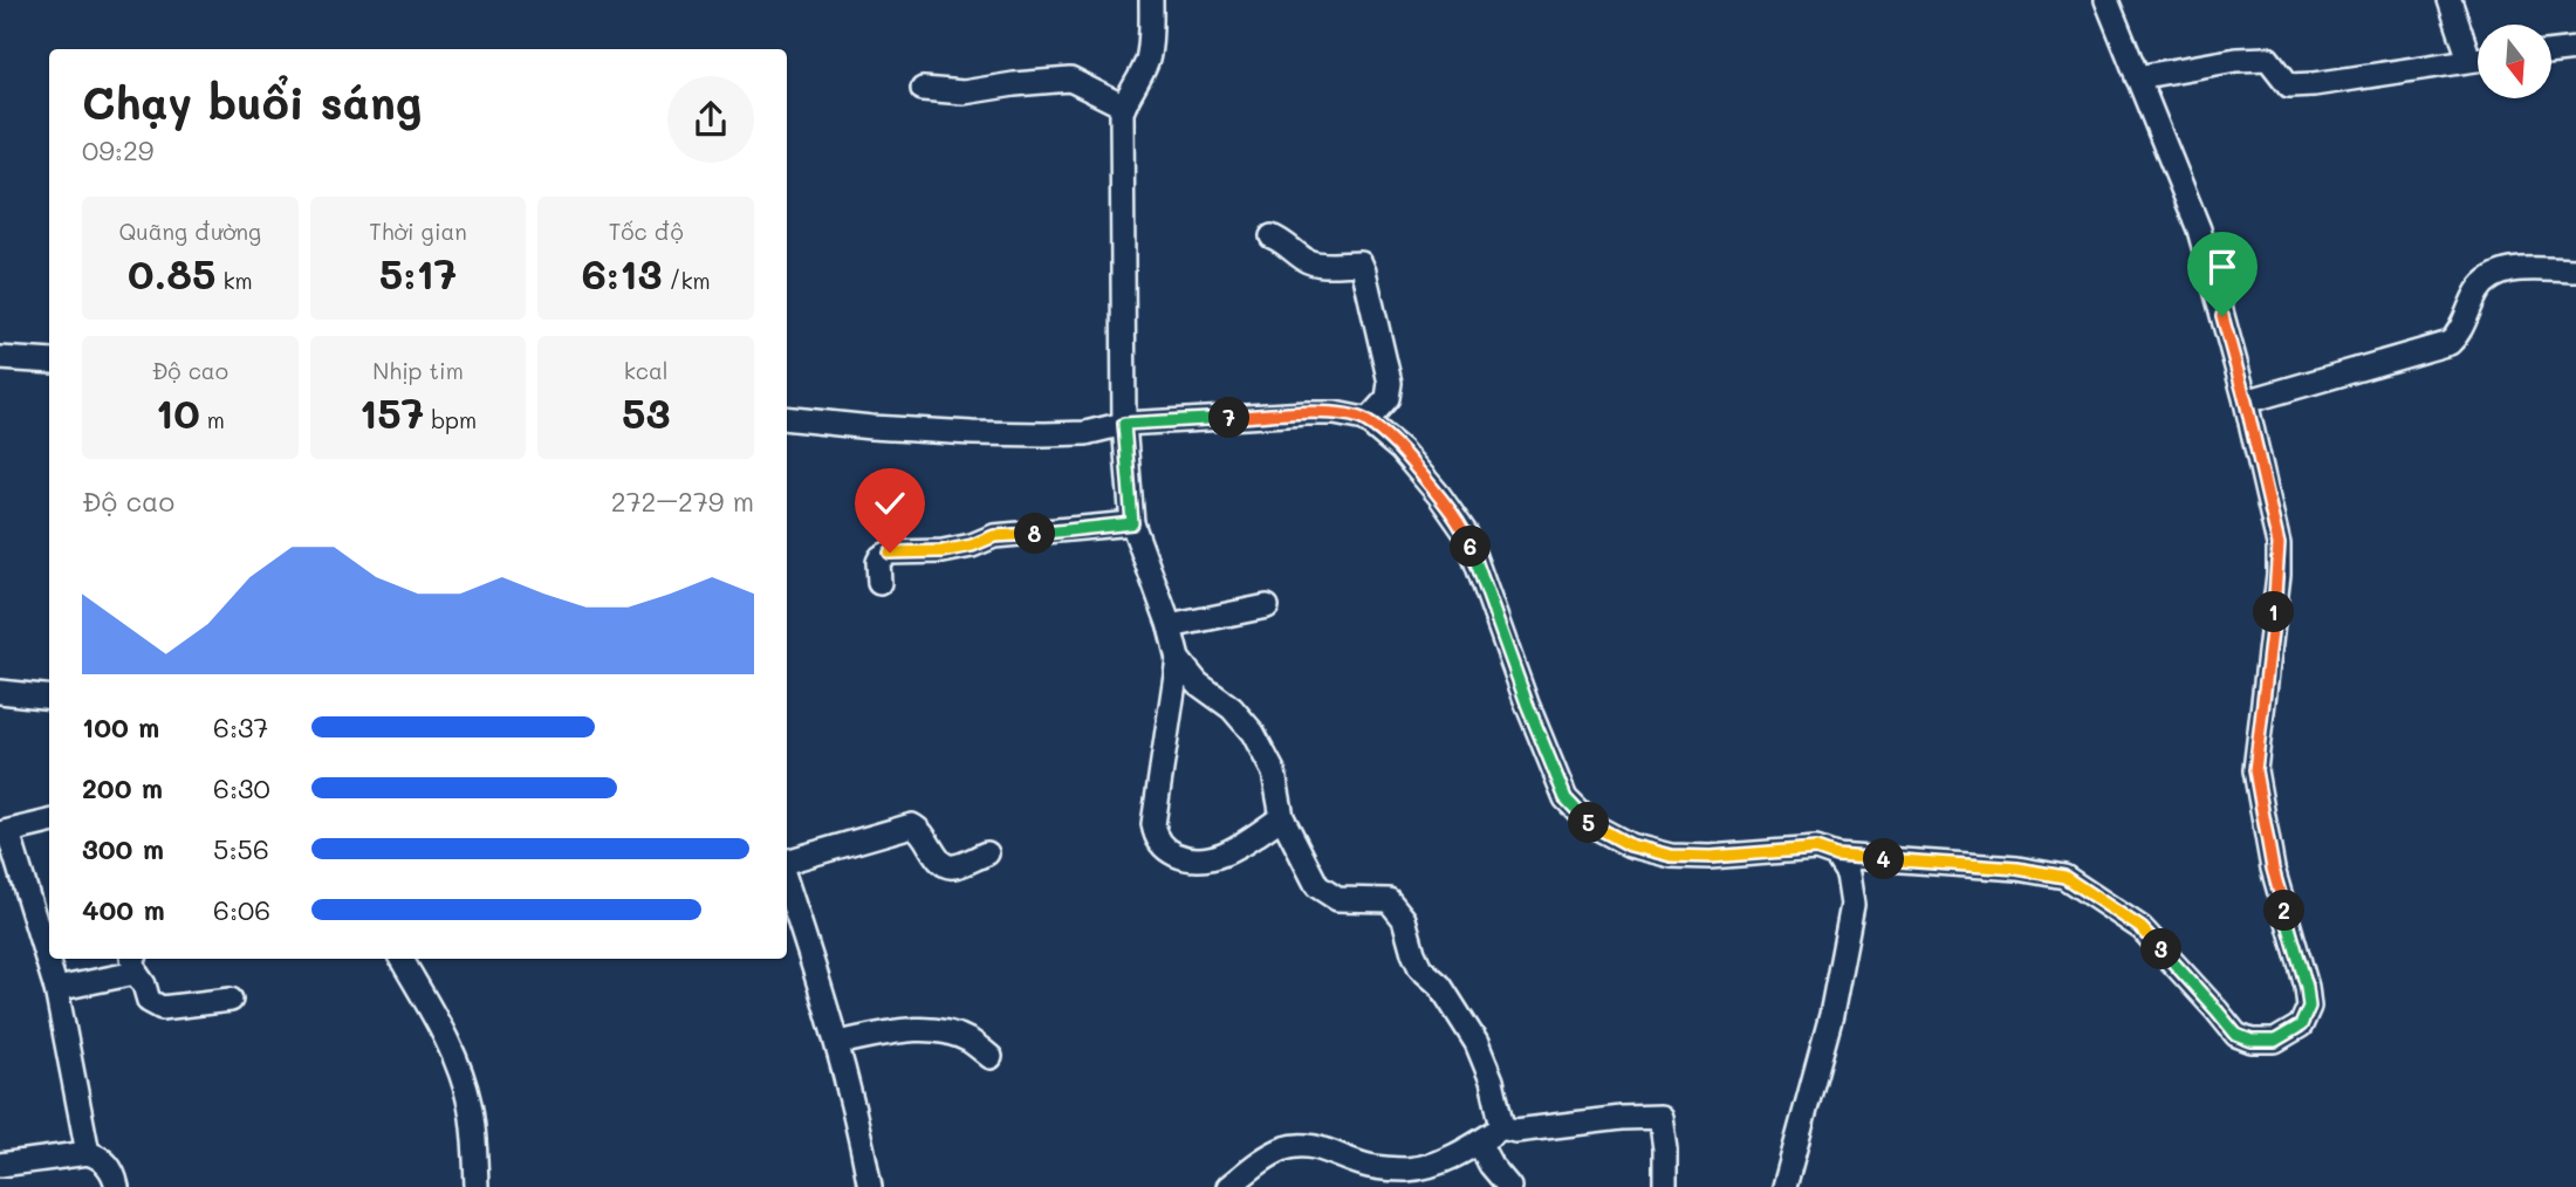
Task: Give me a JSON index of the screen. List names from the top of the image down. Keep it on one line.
{"north":"bottom","page":{"heading":["Chạy buổi sáng","09:29"],"stats":[["Quãng đường","0.85 km"],["Thời gian","5:17"],["Tốc độ","6:13 /km"],["Độ cao","10 m"],["Nhịp tim","157 bpm"],["kcal","53"]],"pins":["7","8","6","1","5","4","2","3"],"chart":["Độ cao","272–279 m"],"list":[{"name":"100 m","note":"6:37"},{"name":"200 m","note":"6:30"},{"name":"300 m","note":"5:56"},{"name":"400 m","note":"6:06"}]}}
